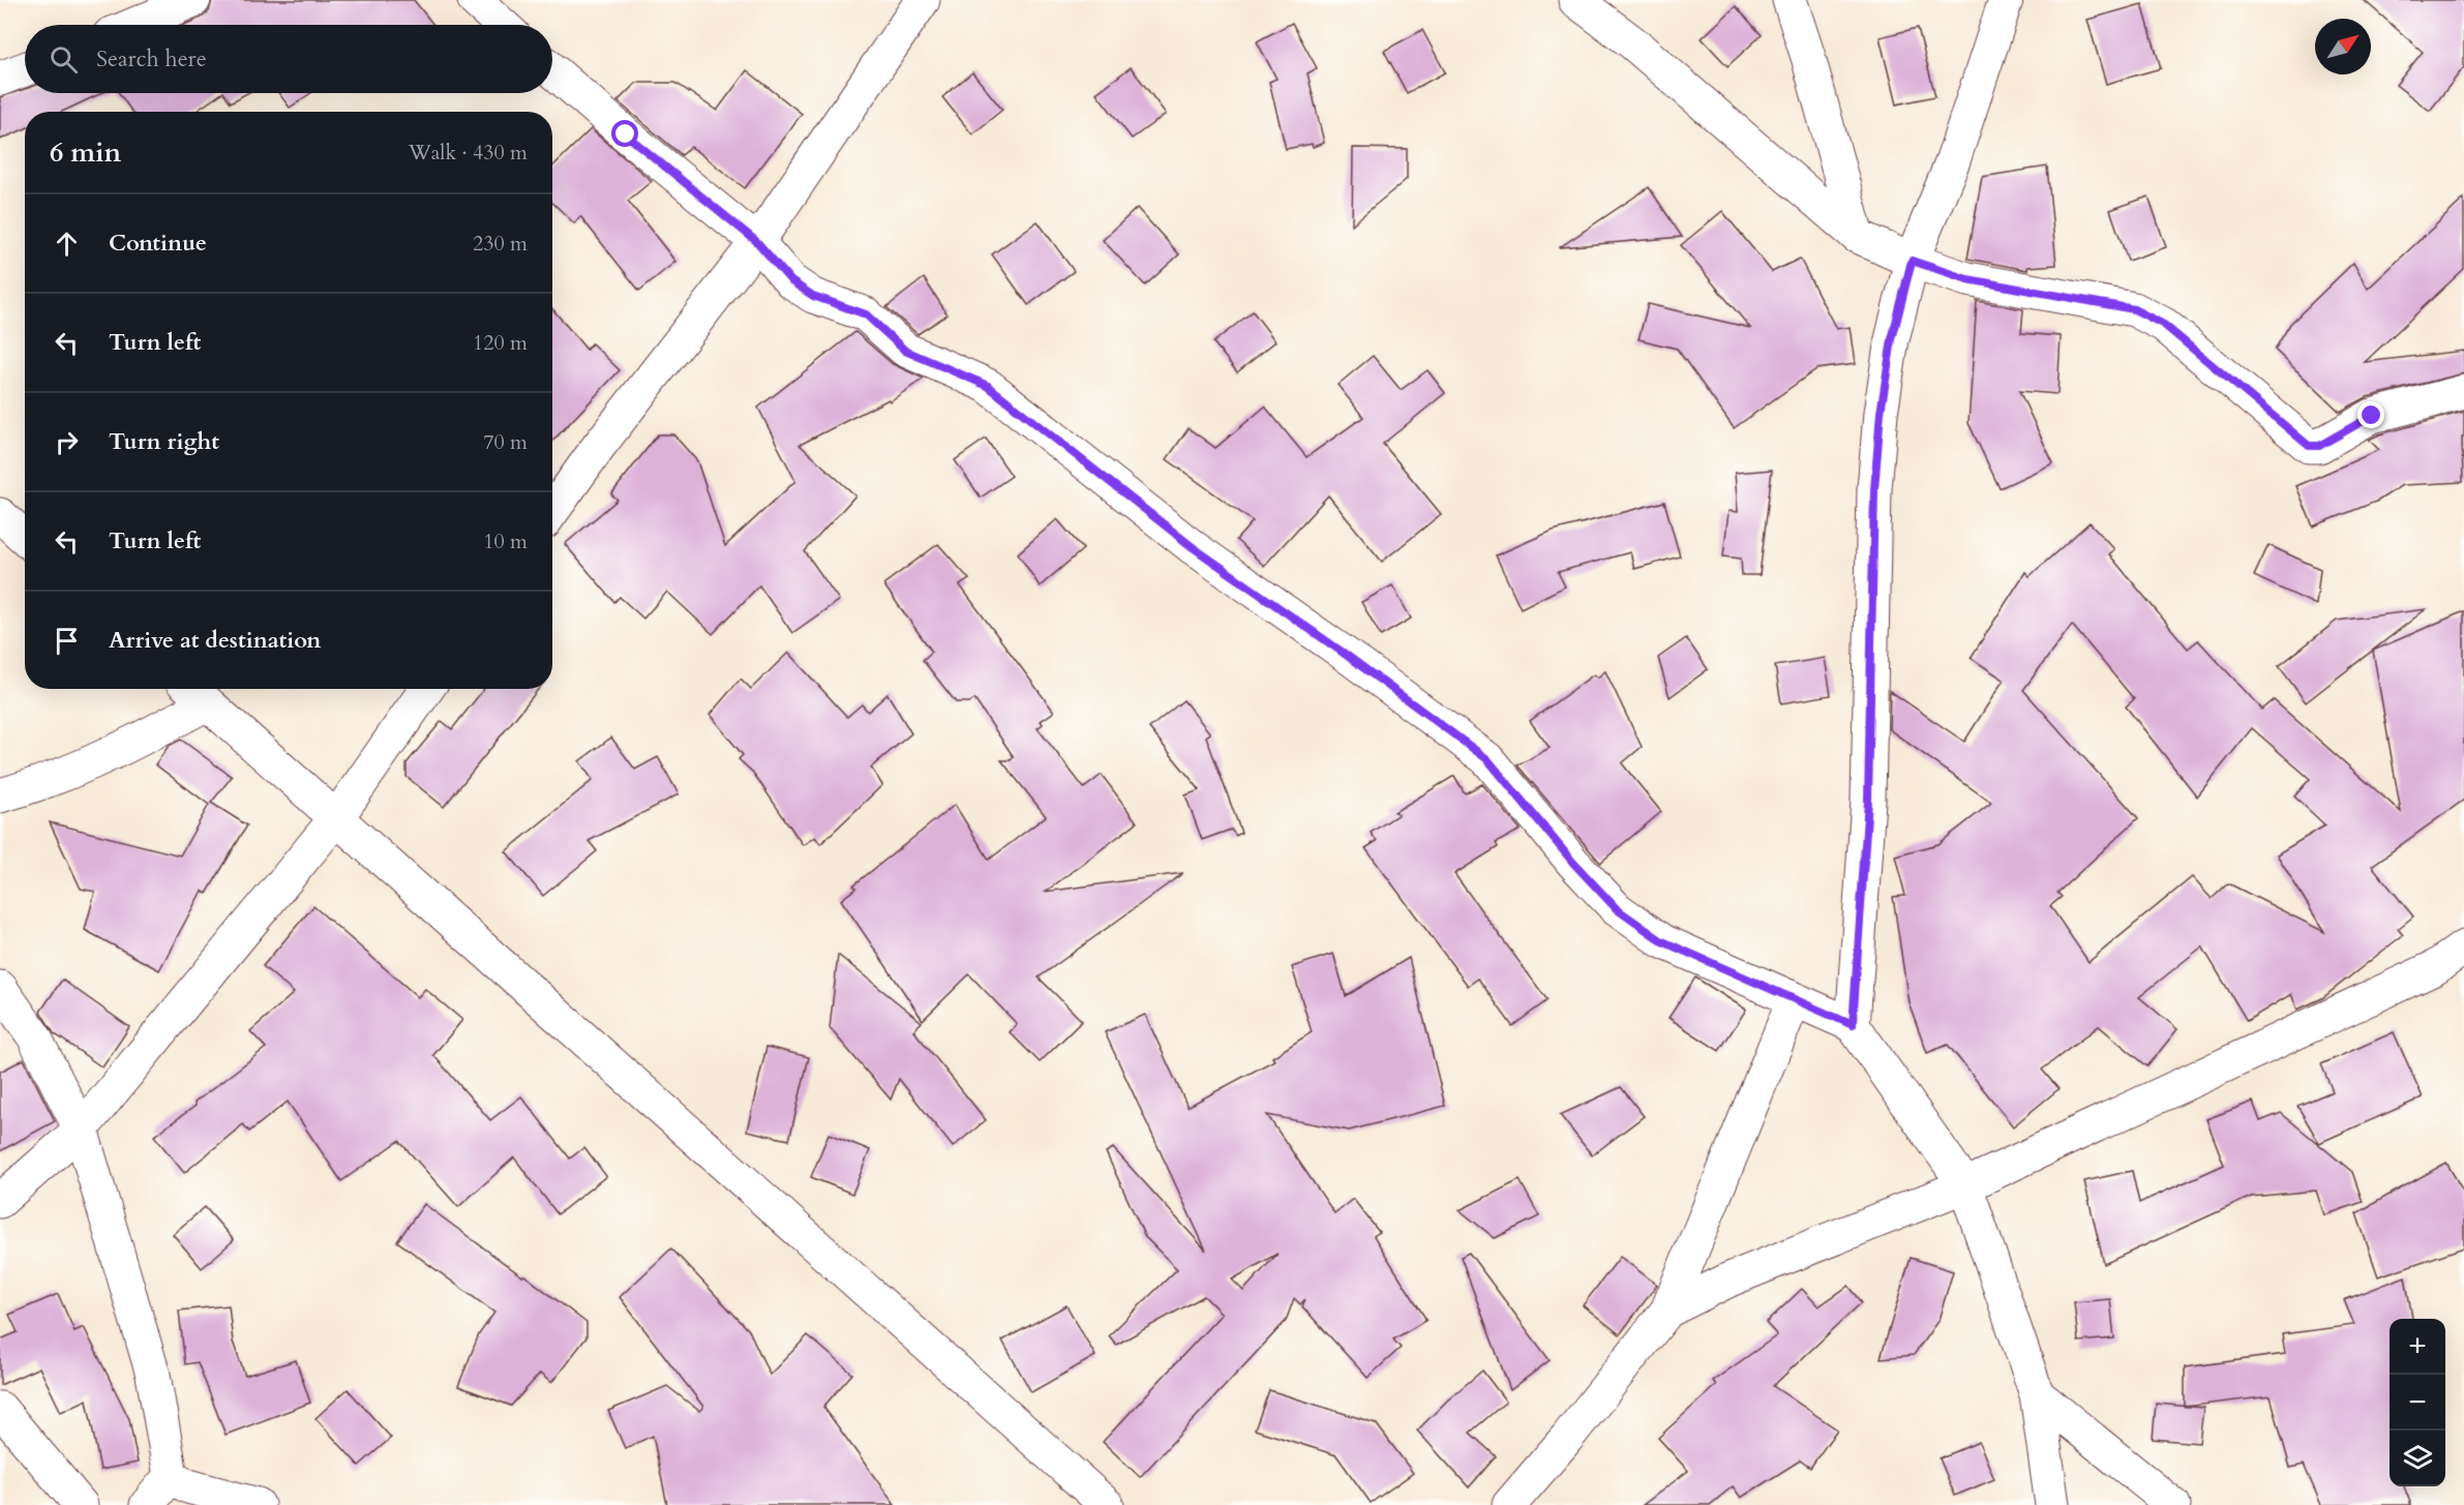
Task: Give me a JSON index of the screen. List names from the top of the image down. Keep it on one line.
{"north":"top right","page":{"search":"Search here","heading":["6 min","Walk · 430 m"],"list":[["Continue","230 m"],["Turn left","120 m"],["Turn right","70 m"],["Turn left","10 m"],"Arrive at destination"],"map_buttons":["+","−"]}}
